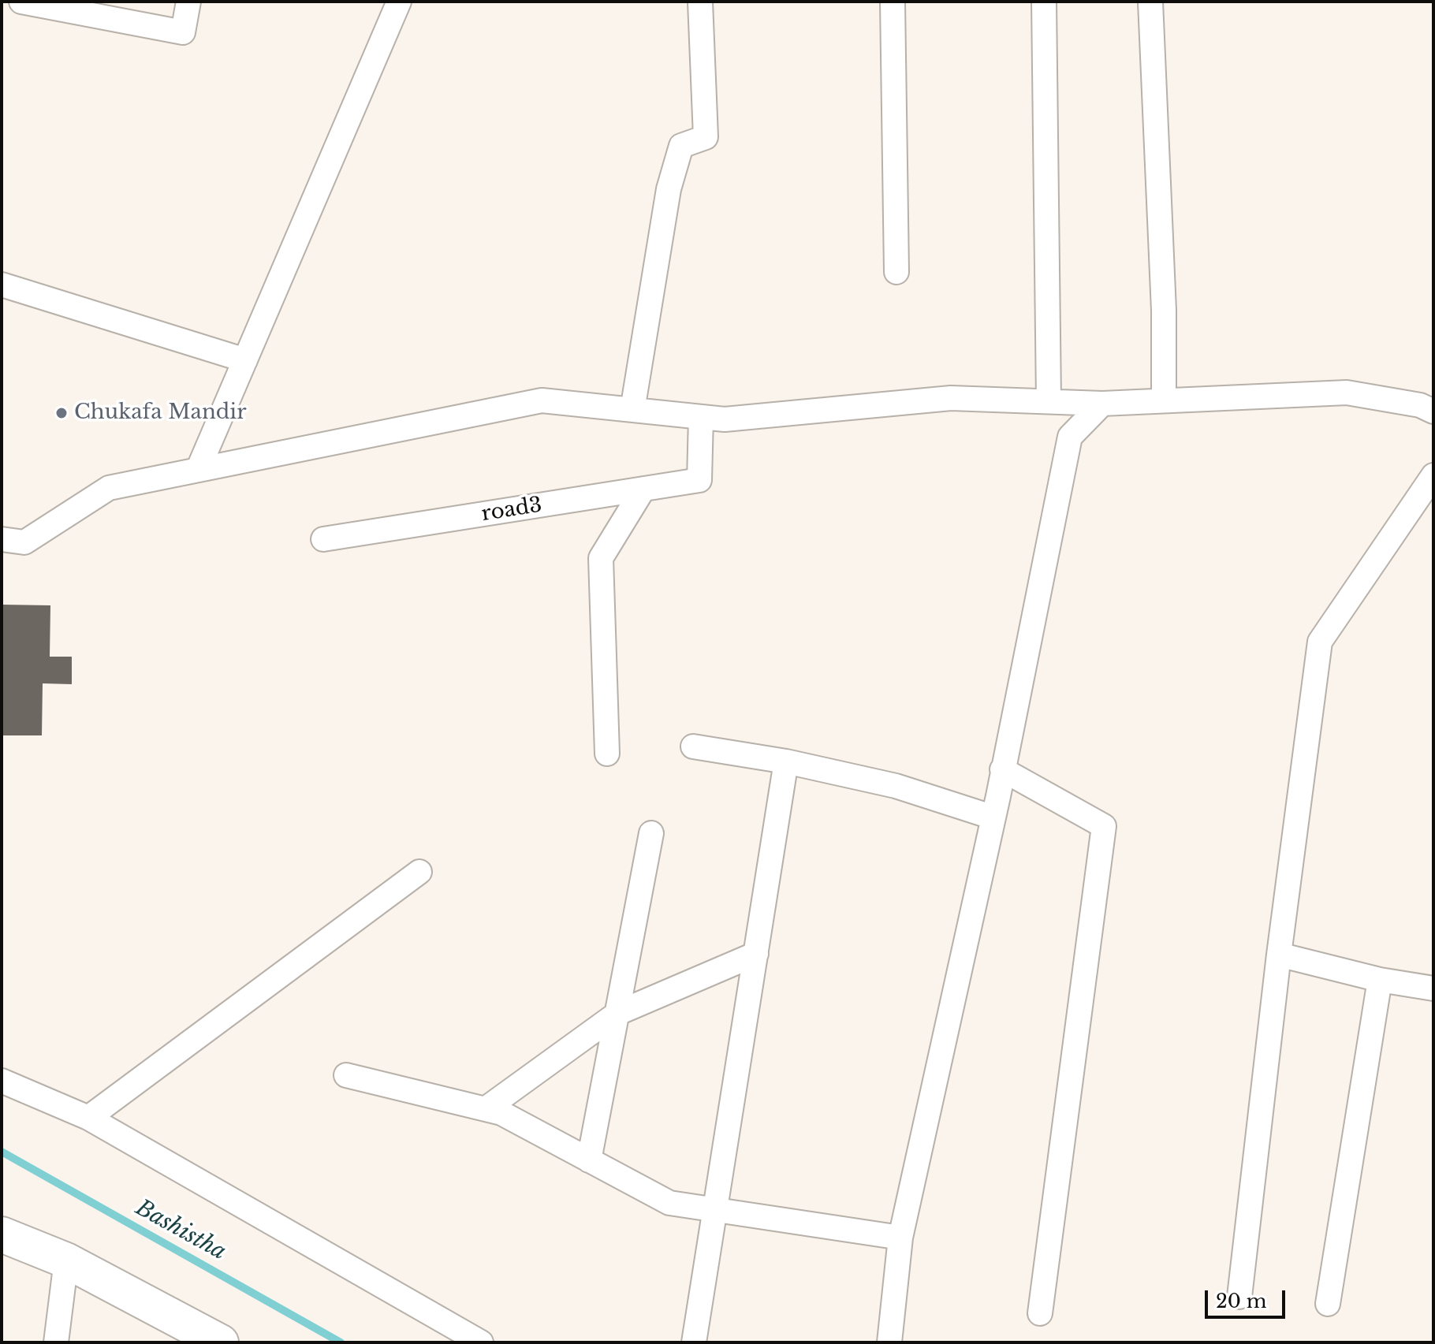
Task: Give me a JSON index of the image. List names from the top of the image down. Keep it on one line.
{"streets":{"street":["road3"]},"water":["Bashistha"],"places":["Chukafa Mandir"],"scale_bar":"20 m"}
